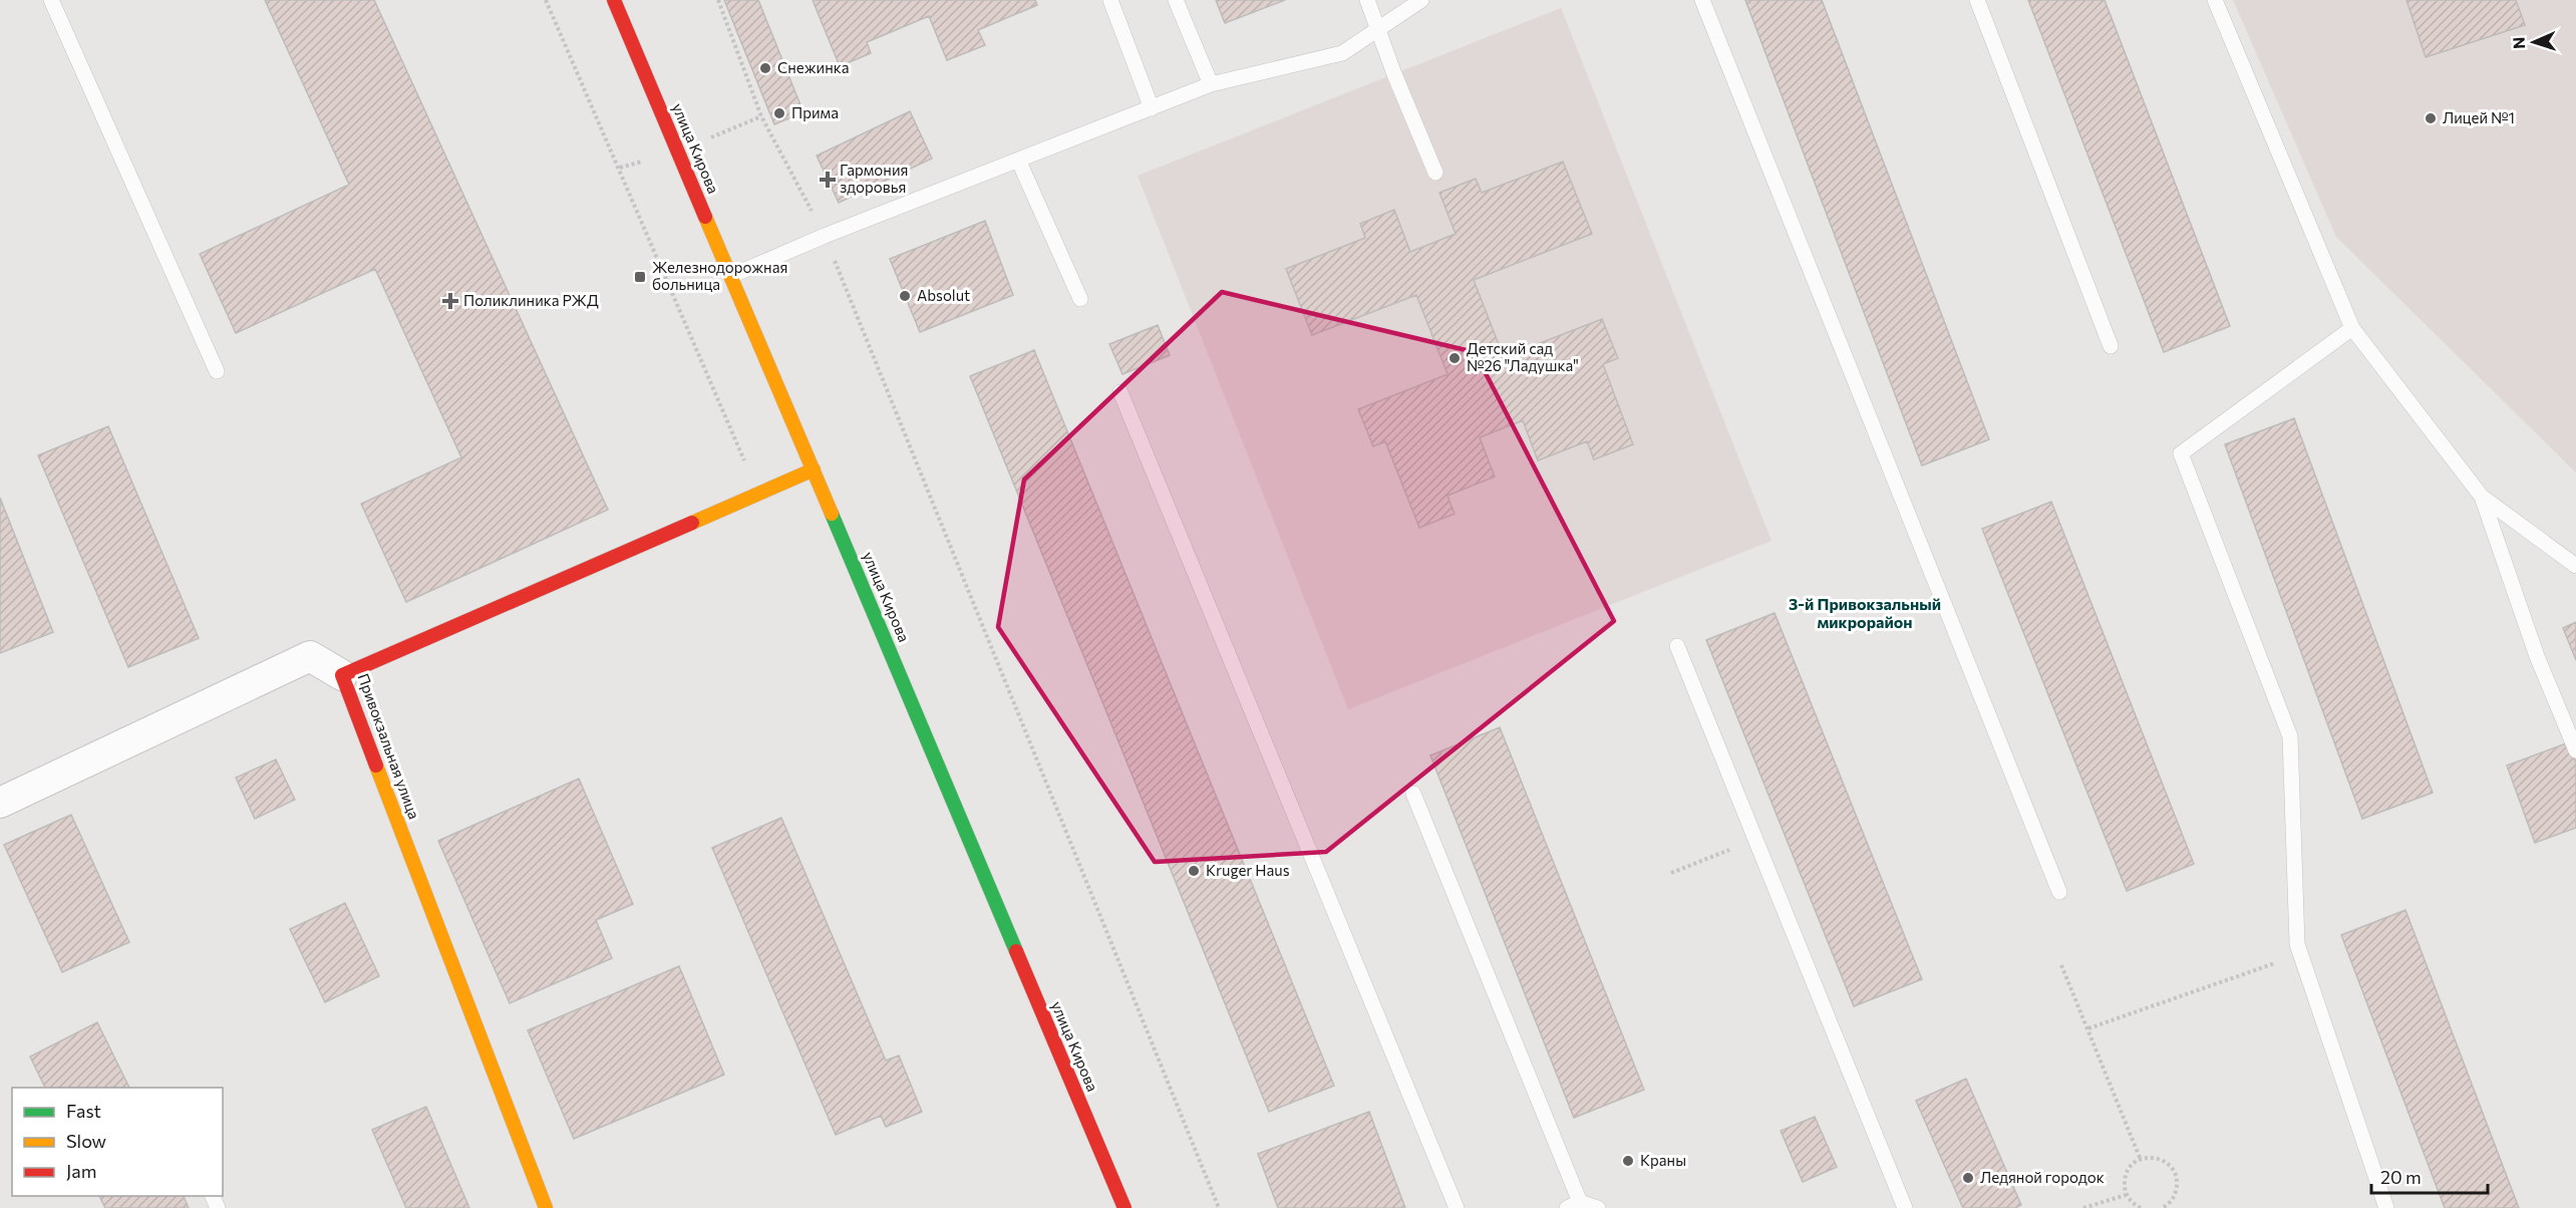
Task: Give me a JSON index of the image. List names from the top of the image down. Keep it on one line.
{"streets":{"main road":["улица Кирова","Привокзальная улица"]},"crossings":[["улица Кирова","Привокзальная улица"]],"districts":["3-й Привокзальный микрорайон"],"places":{"other":["Снежинка","Прима","Лицей №1","Absolut","Детский сад №26 \"Ладушка\"","Kruger Haus","Краны","Ледяной городок"],"health":["Гармония здоровья","Поликлиника РЖД"],"transit":["Железнодорожная больница"]},"legend":["Fast","Slow","Jam"],"scale_bar":"20 m","north":"left"}
